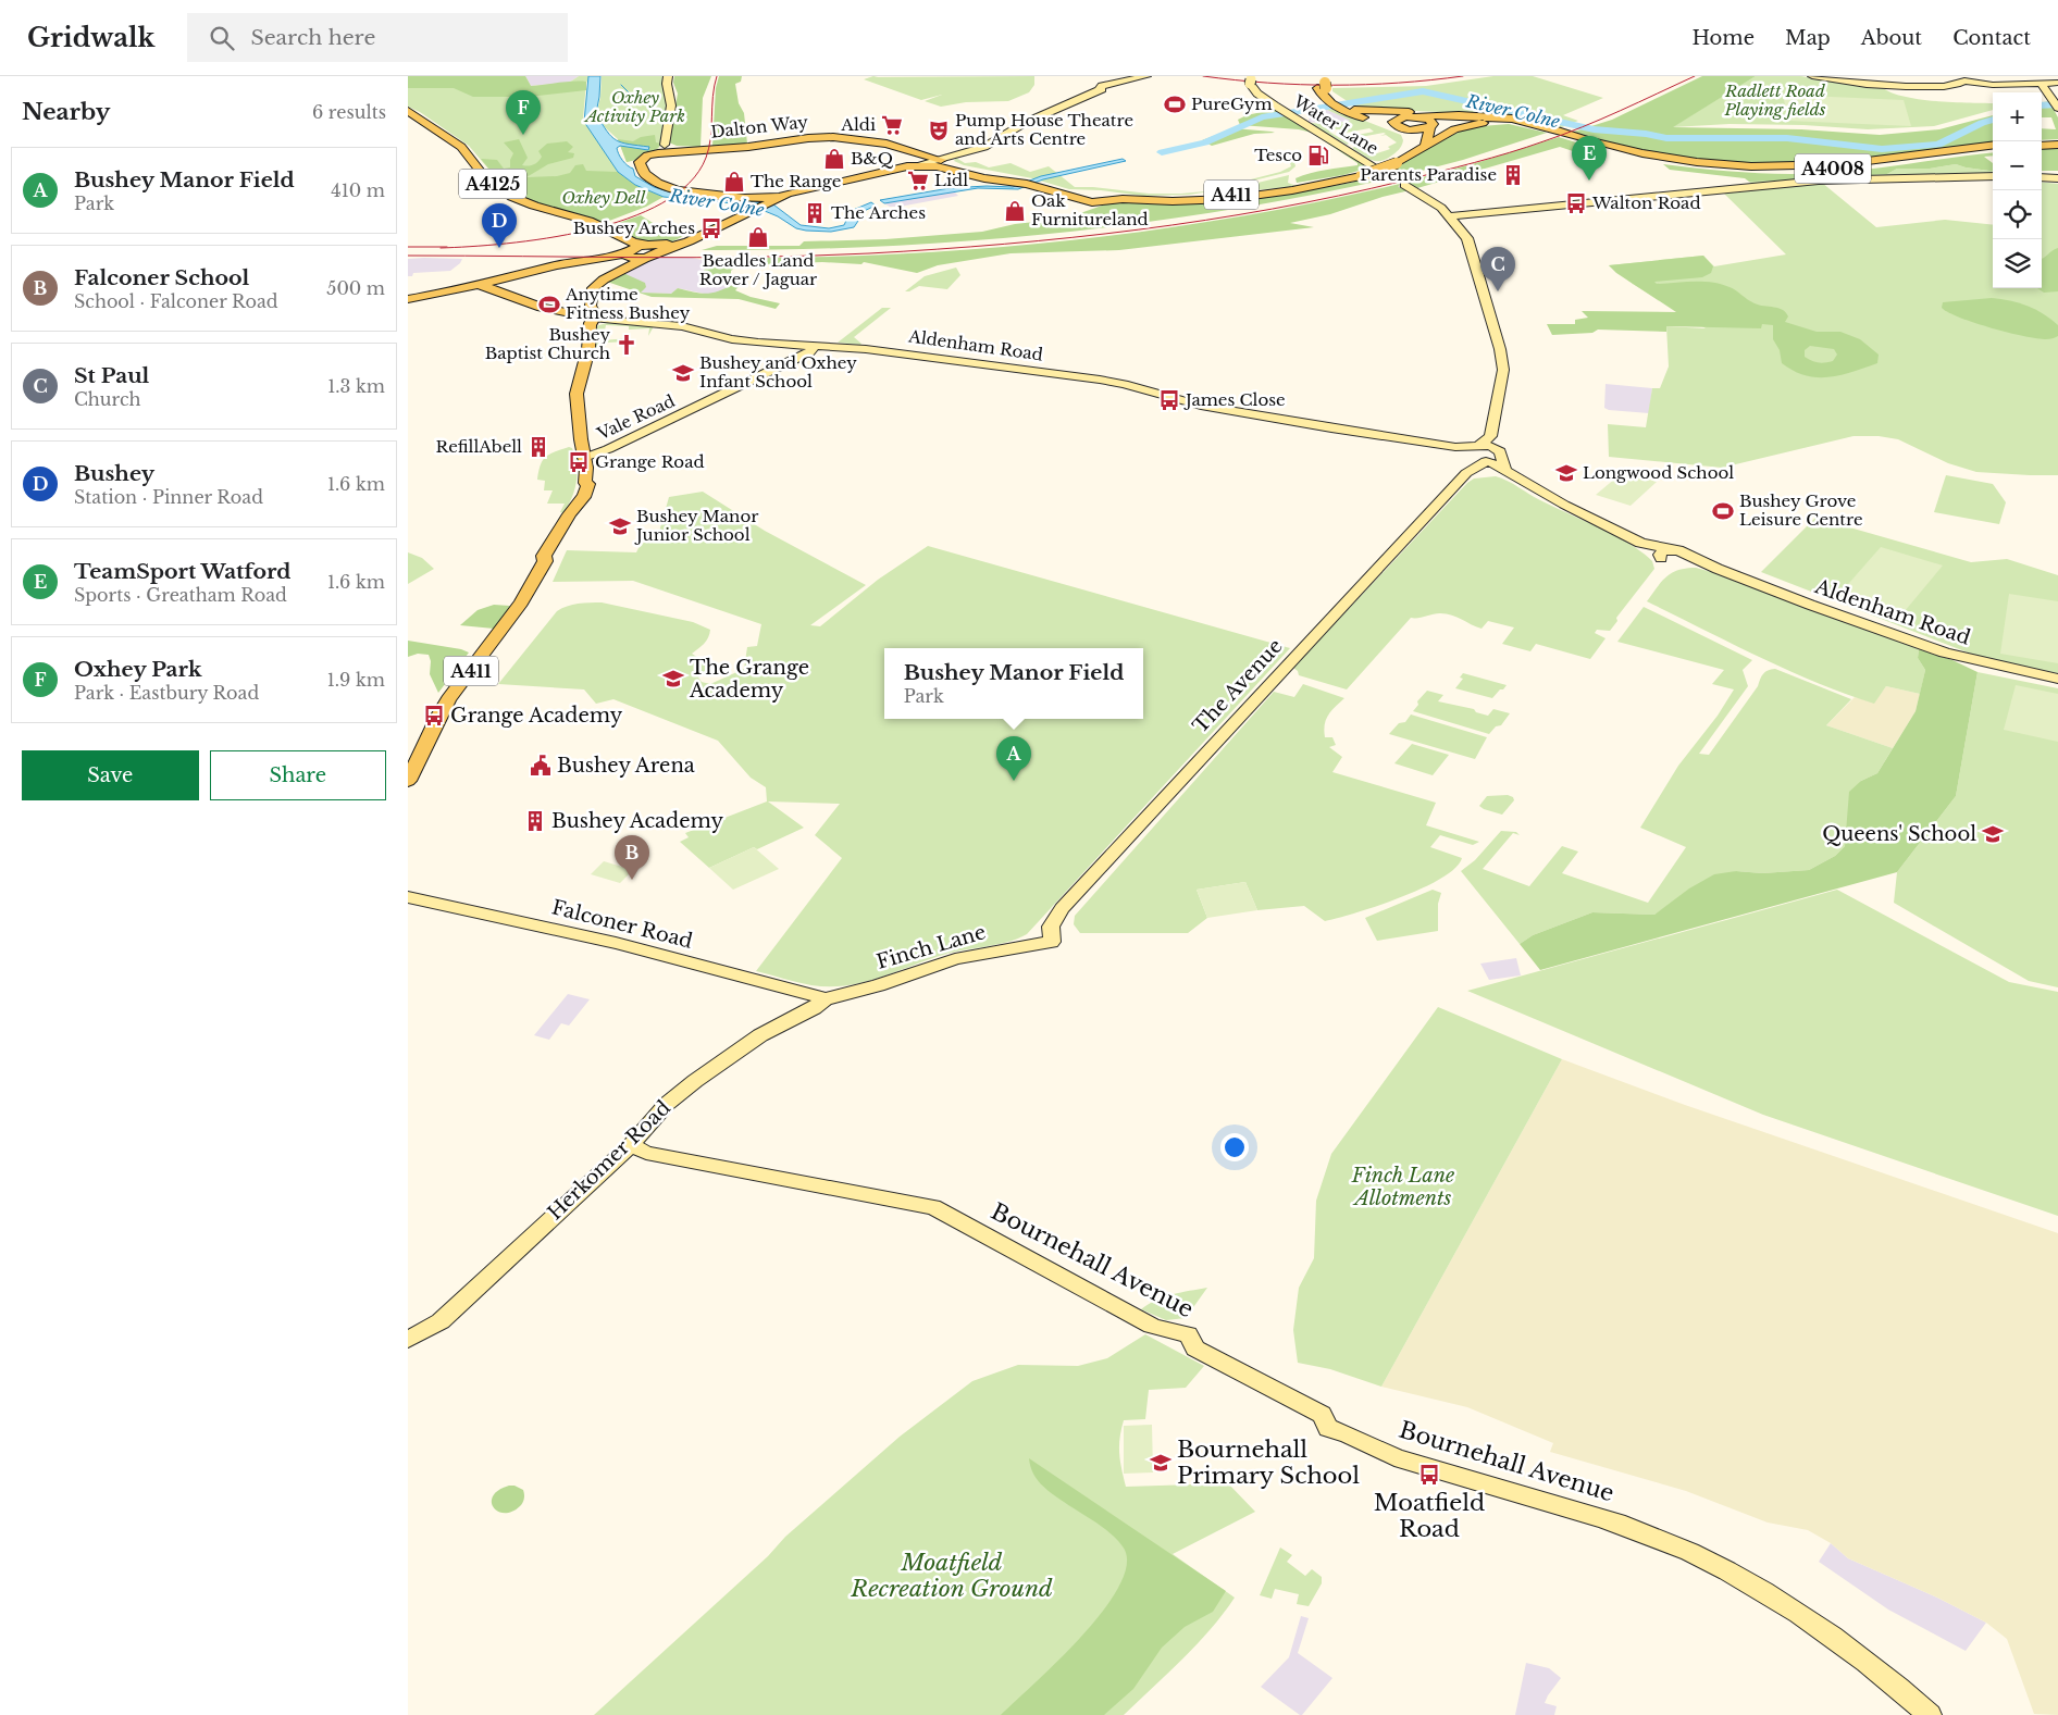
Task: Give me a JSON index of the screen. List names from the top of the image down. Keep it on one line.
{"streets":{"main road":["Dalton Way","A4008","A4125","A411","Aldenham Road"],"street":["Water Lane","Vale Road","The Avenue","Falconer Road","Finch Lane","Herkomer Road","Bournehall Avenue"]},"crossings":[["A4008","A411"],["A411","Aldenham Road"],["A411","Vale Road"],["Aldenham Road","Vale Road"],["Aldenham Road","The Avenue"],["The Avenue","Finch Lane"],["Falconer Road","Finch Lane"],["Falconer Road","Herkomer Road"],["Finch Lane","Herkomer Road"],["Herkomer Road","Bournehall Avenue"]],"water":["River Colne"],"parks":["Radlett Road Playing fields","Oxhey Activity Park","Oxhey Dell","Finch Lane Allotments","Moatfield Recreation Ground"],"places":{"sports":["PureGym","Anytime Fitness Bushey","Bushey Grove Leisure Centre"],"supermarket":["Aldi","Lidl"],"theatre":["Pump House Theatre and Arts Centre"],"fuel station":["Tesco"],"shop":["B&Q","The Range","Oak Furnitureland","Beadles Land Rover / Jaguar"],"building":["Parents Paradise","The Arches","RefillAbell","Bushey Academy"],"bus stop":["Walton Road","Bushey Arches","James Close","Grange Road","Grange Academy","Moatfield Road"],"church":["Bushey Baptist Church"],"school or university":["Bushey and Oxhey Infant School","Longwood School","Bushey Manor Junior School","The Grange Academy","Queens' School","Bournehall Primary School"],"public building":["Bushey Arena"]},"page":{"header":"Gridwalk","search":"Search here","nav":["Home","Map","About","Contact"],"heading":["Nearby","6 results"],"pins":["F","E","D","C","A","B"],"map_buttons":["+","−"],"list":[{"mark":"A","name":"Bushey Manor Field","note":"Park","value":"410 m"},{"mark":"B","name":"Falconer School","note":"School · Falconer Road","value":"500 m"},{"mark":"C","name":"St Paul","note":"Church","value":"1.3 km"},{"mark":"D","name":"Bushey","note":"Station · Pinner Road","value":"1.6 km"},{"mark":"E","name":"TeamSport Watford","note":"Sports · Greatham Road","value":"1.6 km"},{"mark":"F","name":"Oxhey Park","note":"Park · Eastbury Road","value":"1.9 km"}],"popup":["Bushey Manor Field","Park"],"buttons":["Save","Share"]}}
